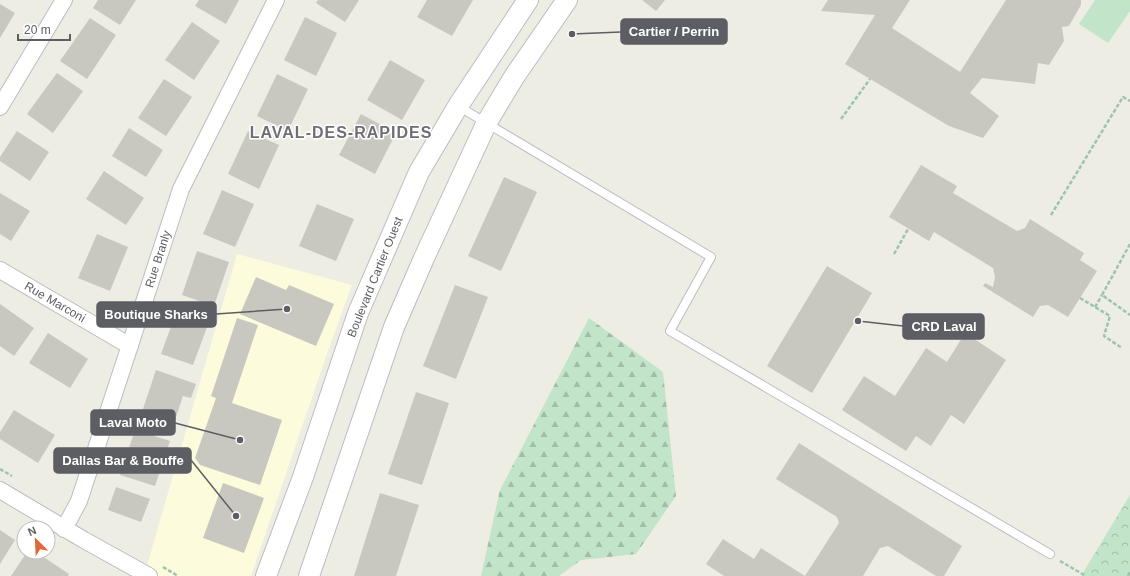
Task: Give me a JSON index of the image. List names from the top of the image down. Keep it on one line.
{"streets":{"street":["Rue Branly","Boulevard Cartier Ouest","Rue Marconi"]},"crossings":[["Rue Branly","Rue Marconi"]],"districts":["LAVAL-DES-RAPIDES"],"places":["Cartier / Perrin","Boutique Sharks","CRD Laval","Laval Moto","Dallas Bar & Bouffe"],"scale_bar":"20 m","north":"top left"}
